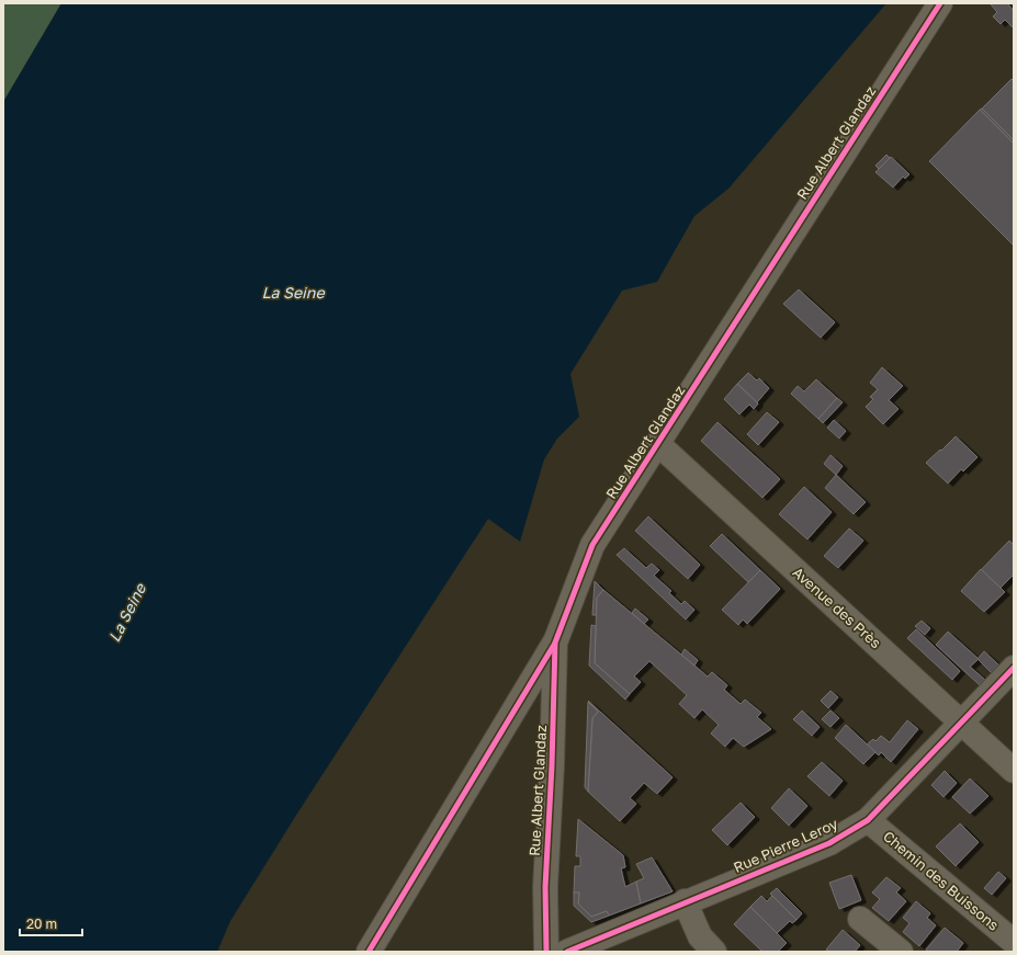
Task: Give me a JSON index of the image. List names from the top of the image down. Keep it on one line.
{"streets":{"street":["Rue Albert Glandaz","Avenue des Près","Rue Pierre Leroy","Chemin des Buissons"]},"crossings":[["Rue Albert Glandaz","Avenue des Près"],["Avenue des Près","Rue Pierre Leroy"],["Rue Pierre Leroy","Chemin des Buissons"]],"water":["La Seine"],"scale_bar":"20 m"}
